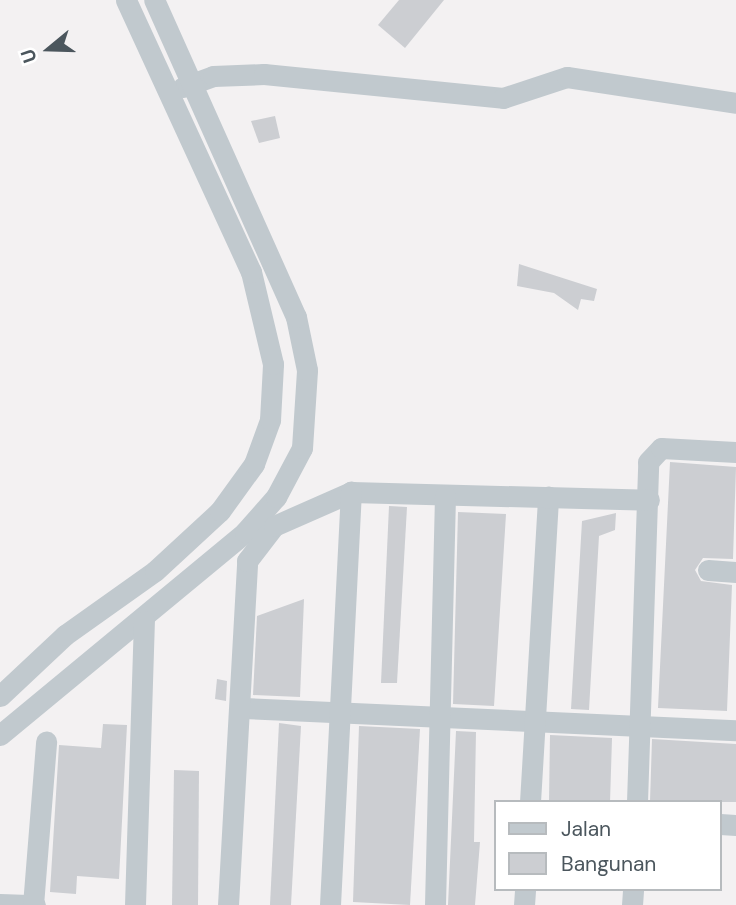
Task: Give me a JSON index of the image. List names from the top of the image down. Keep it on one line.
{"legend":["Jalan","Bangunan"],"north":"left"}
